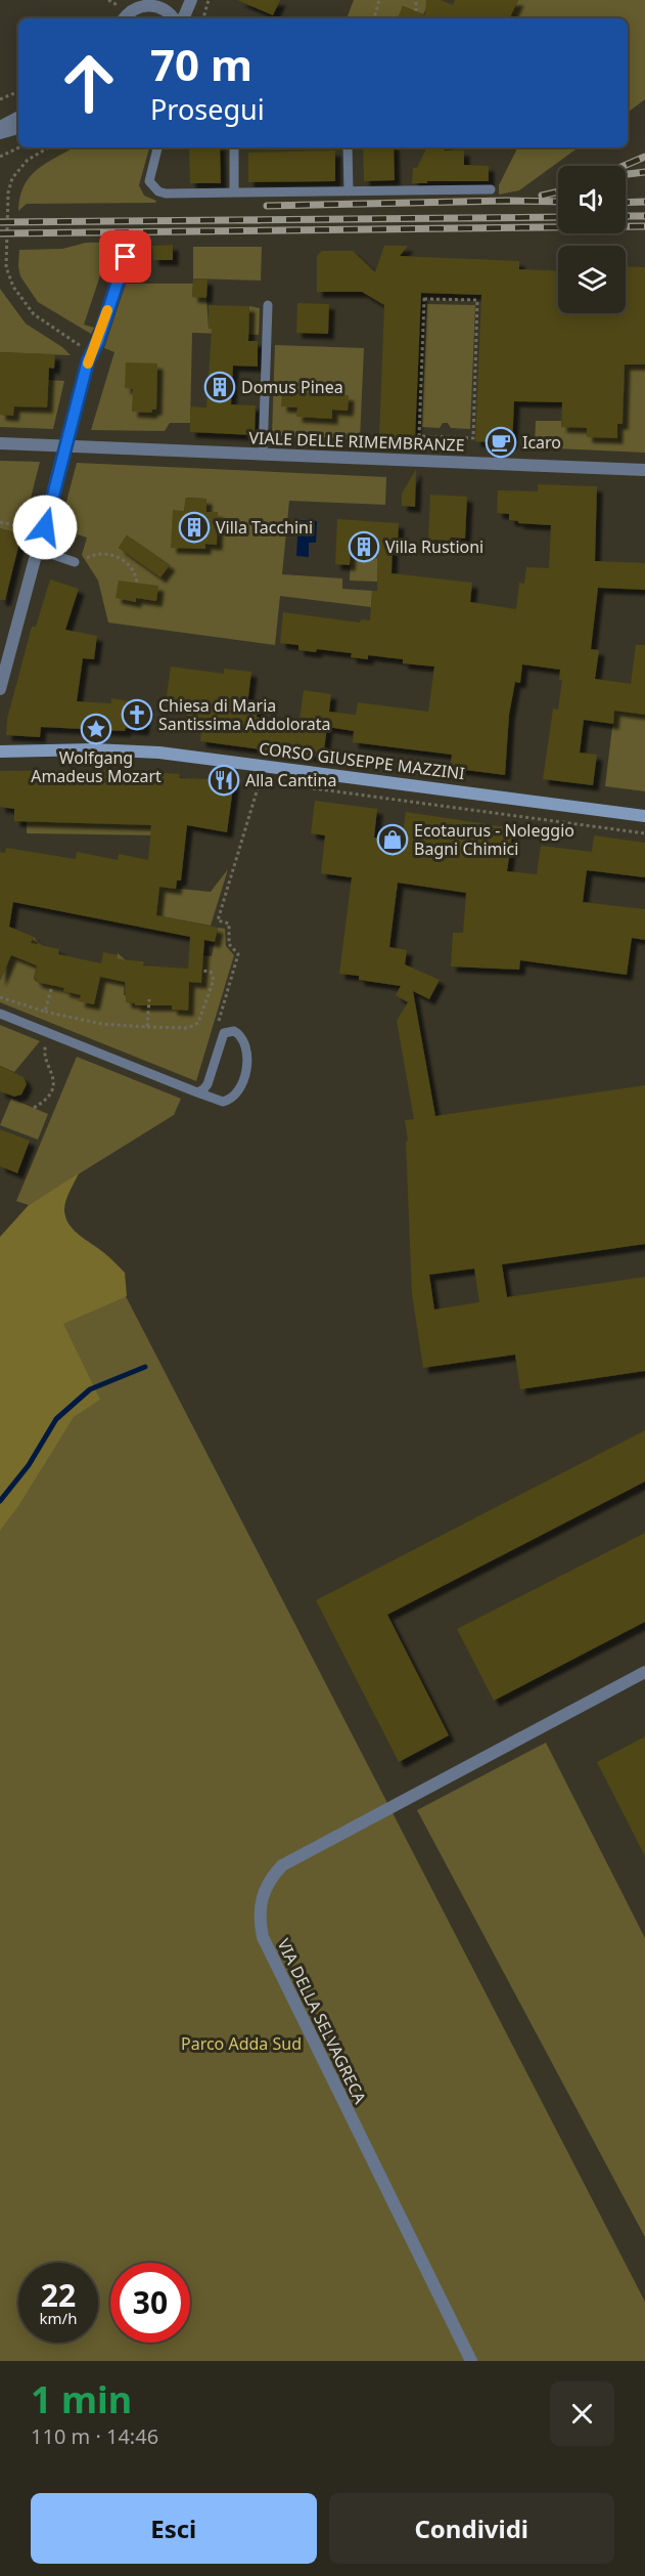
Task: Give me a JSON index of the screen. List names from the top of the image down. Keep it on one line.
{"streets":{"street":["VIALE DELLE RIMEMBRANZE","CORSO GIUSEPPE MAZZINI","VIA DELLA SELVAGRECA"]},"parks":["Parco Adda Sud"],"places":{"building":["Domus Pinea","Villa Tacchini","Villa Rustioni"],"cafe":["Icaro"],"church":["Chiesa di Maria Santissima Addolorata"],"place":["Wolfgang Amadeus Mozart"],"restaurant":["Alla Cantina"],"shop":["Ecotaurus - Noleggio Bagni Chimici"]},"page":{"turn":["70 m","Prosegui"],"speed":"22 km/h","limit":"30","heading":["1 min","110 m · 14:46"],"buttons":["Esci","Condividi"]}}
